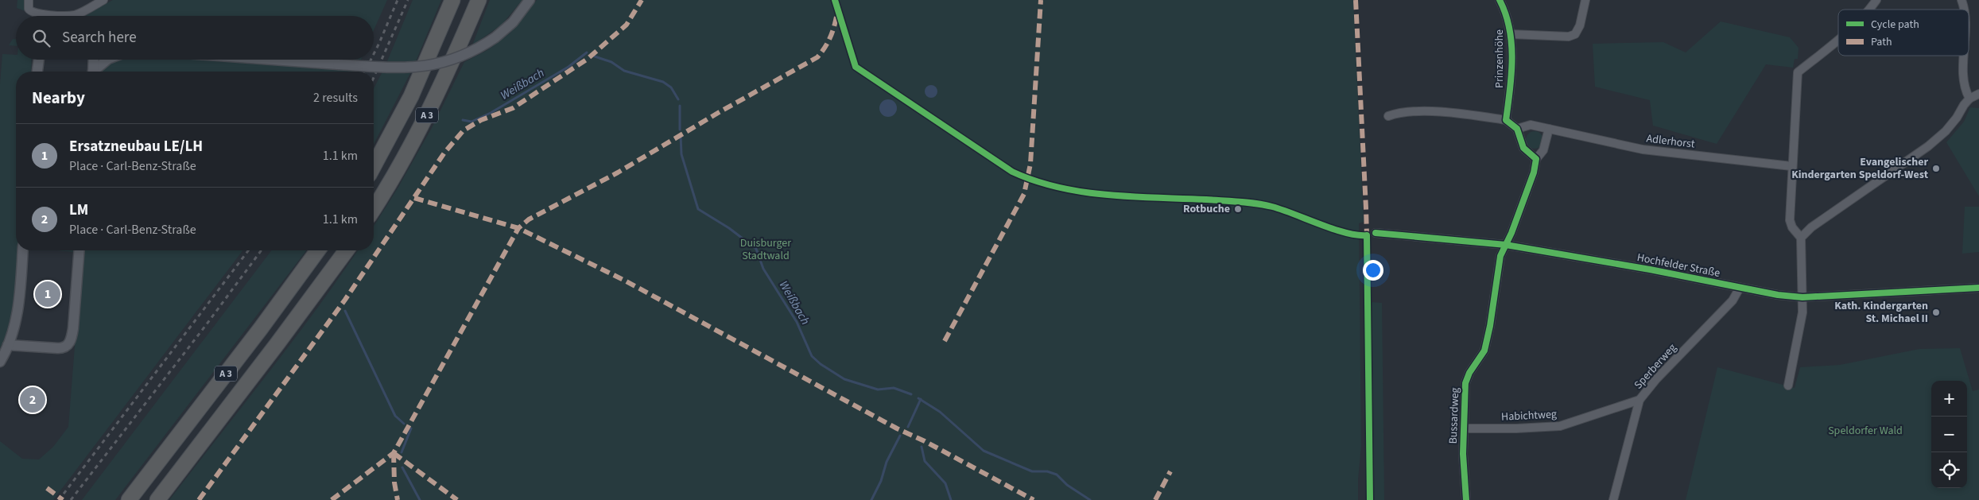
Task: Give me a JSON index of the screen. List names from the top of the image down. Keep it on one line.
{"streets":{"highway":["A 3"],"street":["Prinzenhöhe","Adlerhorst","Hochfelder Straße","Sperberweg","Bussardweg","Habichtweg"]},"crossings":[["Hochfelder Straße","Sperberweg"],["Hochfelder Straße","Bussardweg"],["Sperberweg","Habichtweg"],["Bussardweg","Habichtweg"]],"water":["Weißbach"],"parks":["Duisburger Stadtwald","Speldorfer Wald"],"places":["Evangelischer Kindergarten Speldorf-West","Rotbuche","Kath. Kindergarten St. Michael II"],"legend":["Cycle path","Path"],"page":{"search":"Search here","heading":["Nearby","2 results"],"list":[{"mark":"1","name":"Ersatzneubau LE/LH","note":"Place · Carl-Benz-Straße","value":"1.1 km"},{"mark":"2","name":"LM","note":"Place · Carl-Benz-Straße","value":"1.1 km"}],"pins":["1","2"],"map_buttons":["+","−"]}}
